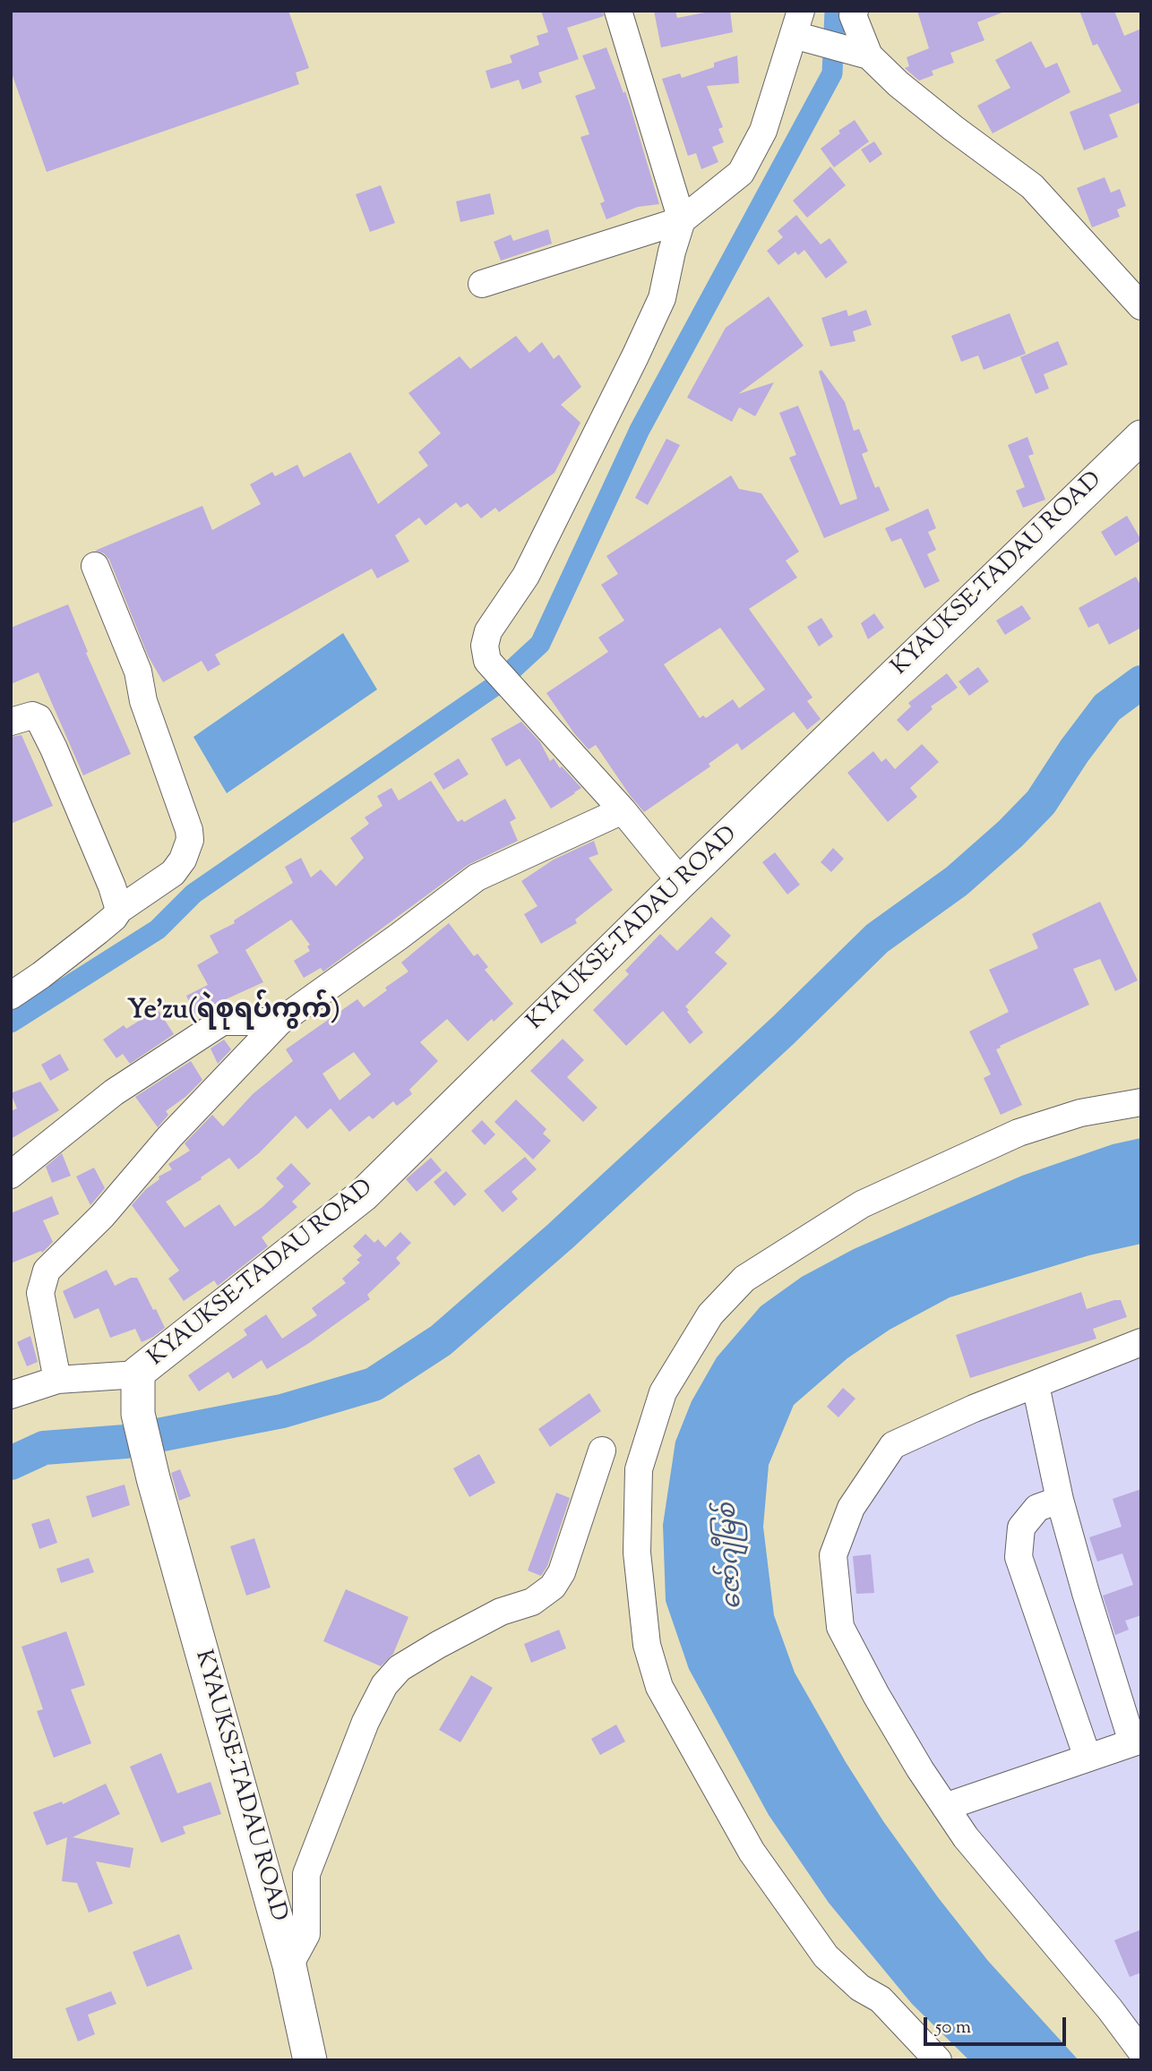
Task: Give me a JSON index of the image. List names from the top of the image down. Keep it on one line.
{"streets":{"main road":["KYAUKSE-TADAU ROAD"]},"districts":["Ye'zu(ရဲစုရပ်ကွက်)"],"water":["ဇော်ဂျီမြစ်"],"scale_bar":"50 m"}
